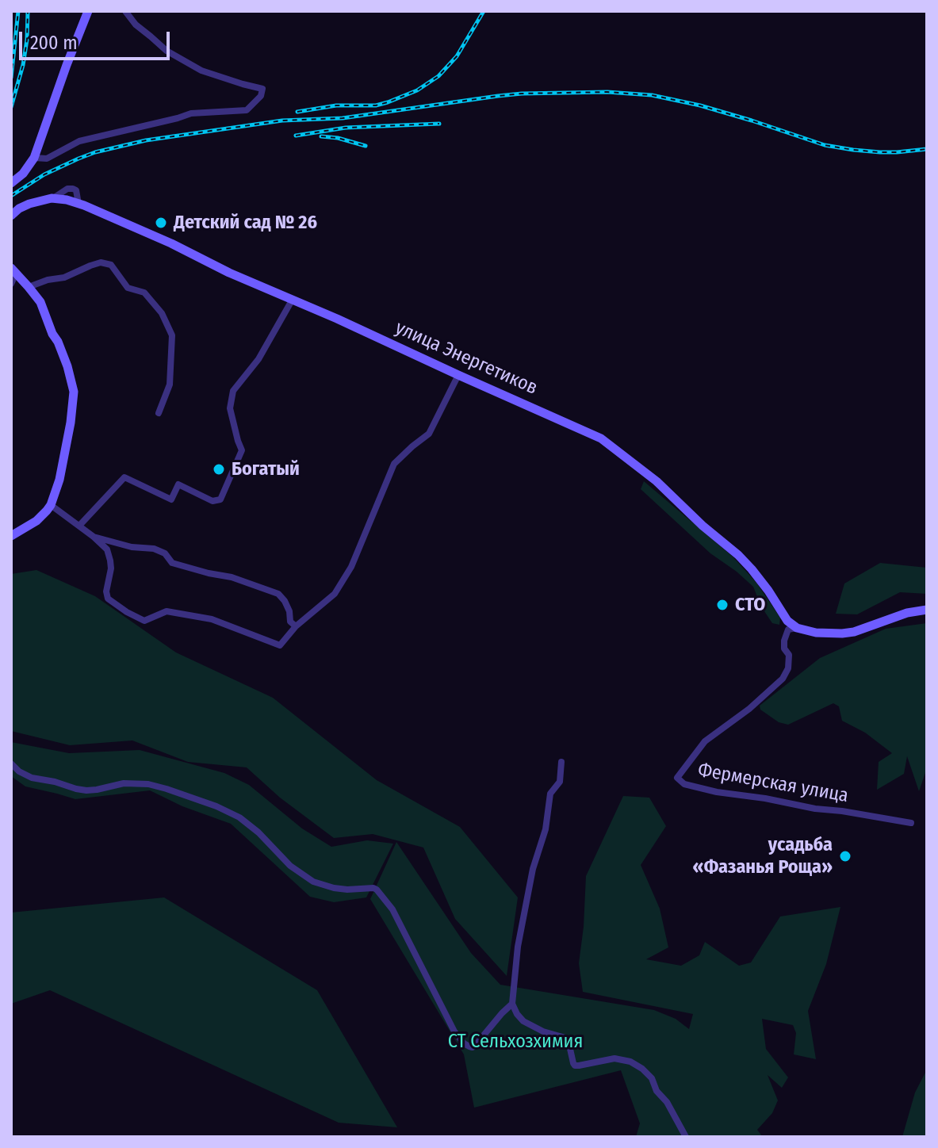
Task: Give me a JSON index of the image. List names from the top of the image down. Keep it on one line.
{"streets":{"main road":["улица Энергетиков"],"street":["Фермерская улица"]},"crossings":[["улица Энергетиков","Фермерская улица"]],"parks":["СТ Сельхозхимия"],"places":["Детский сад № 26","Богатый","СТО","усадьба «Фазанья Роща»"],"scale_bar":"200 m"}
